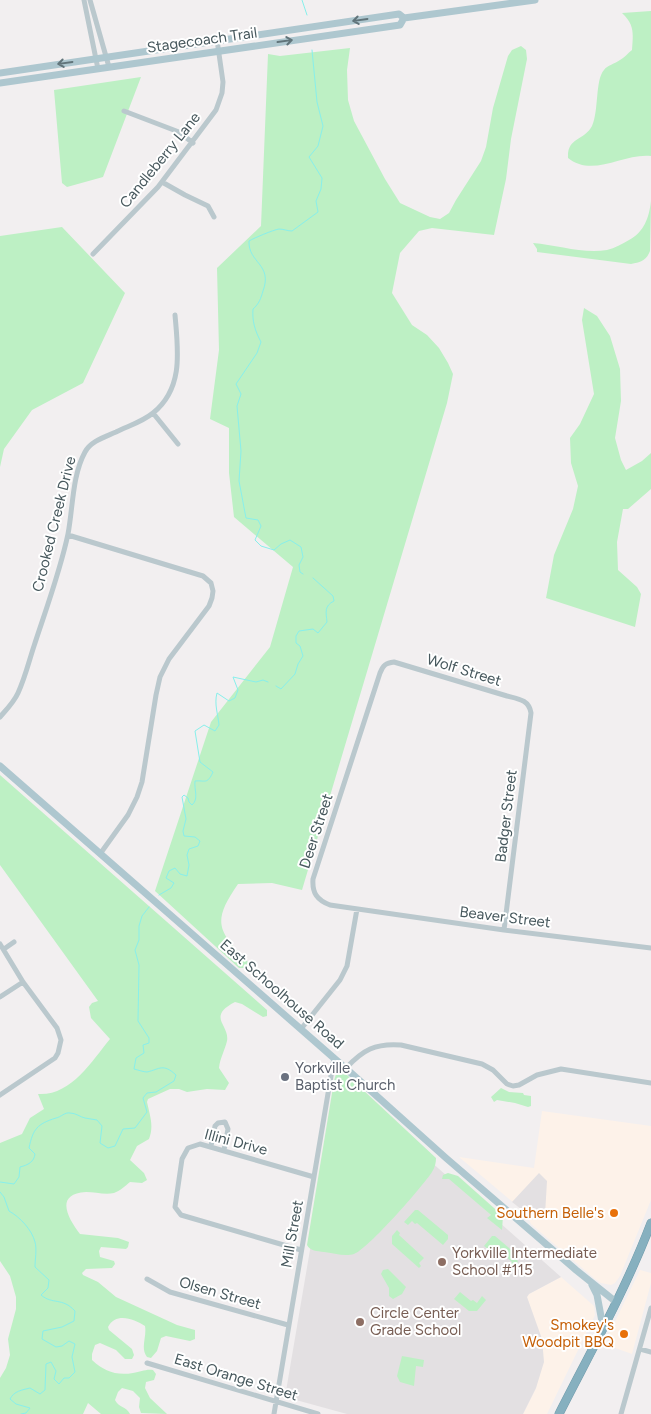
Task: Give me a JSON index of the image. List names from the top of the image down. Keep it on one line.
{"streets":{"main road":["Stagecoach Trail","East Schoolhouse Road"],"street":["Candleberry Lane","Crooked Creek Drive","Wolf Street","Badger Street","Deer Street","Beaver Street","Illini Drive","Mill Street","Olsen Street","East Orange Street"]},"crossings":[["Stagecoach Trail","Candleberry Lane"],["Wolf Street","Badger Street"],["Wolf Street","Deer Street"],["Badger Street","Beaver Street"],["Deer Street","Beaver Street"],["East Schoolhouse Road","Mill Street"],["Illini Drive","Mill Street"],["Mill Street","Olsen Street"],["Mill Street","East Orange Street"]],"places":["Yorkville Baptist Church","Southern Belle's","Yorkville Intermediate School #115","Circle Center Grade School","Smokey's Woodpit BBQ"]}
